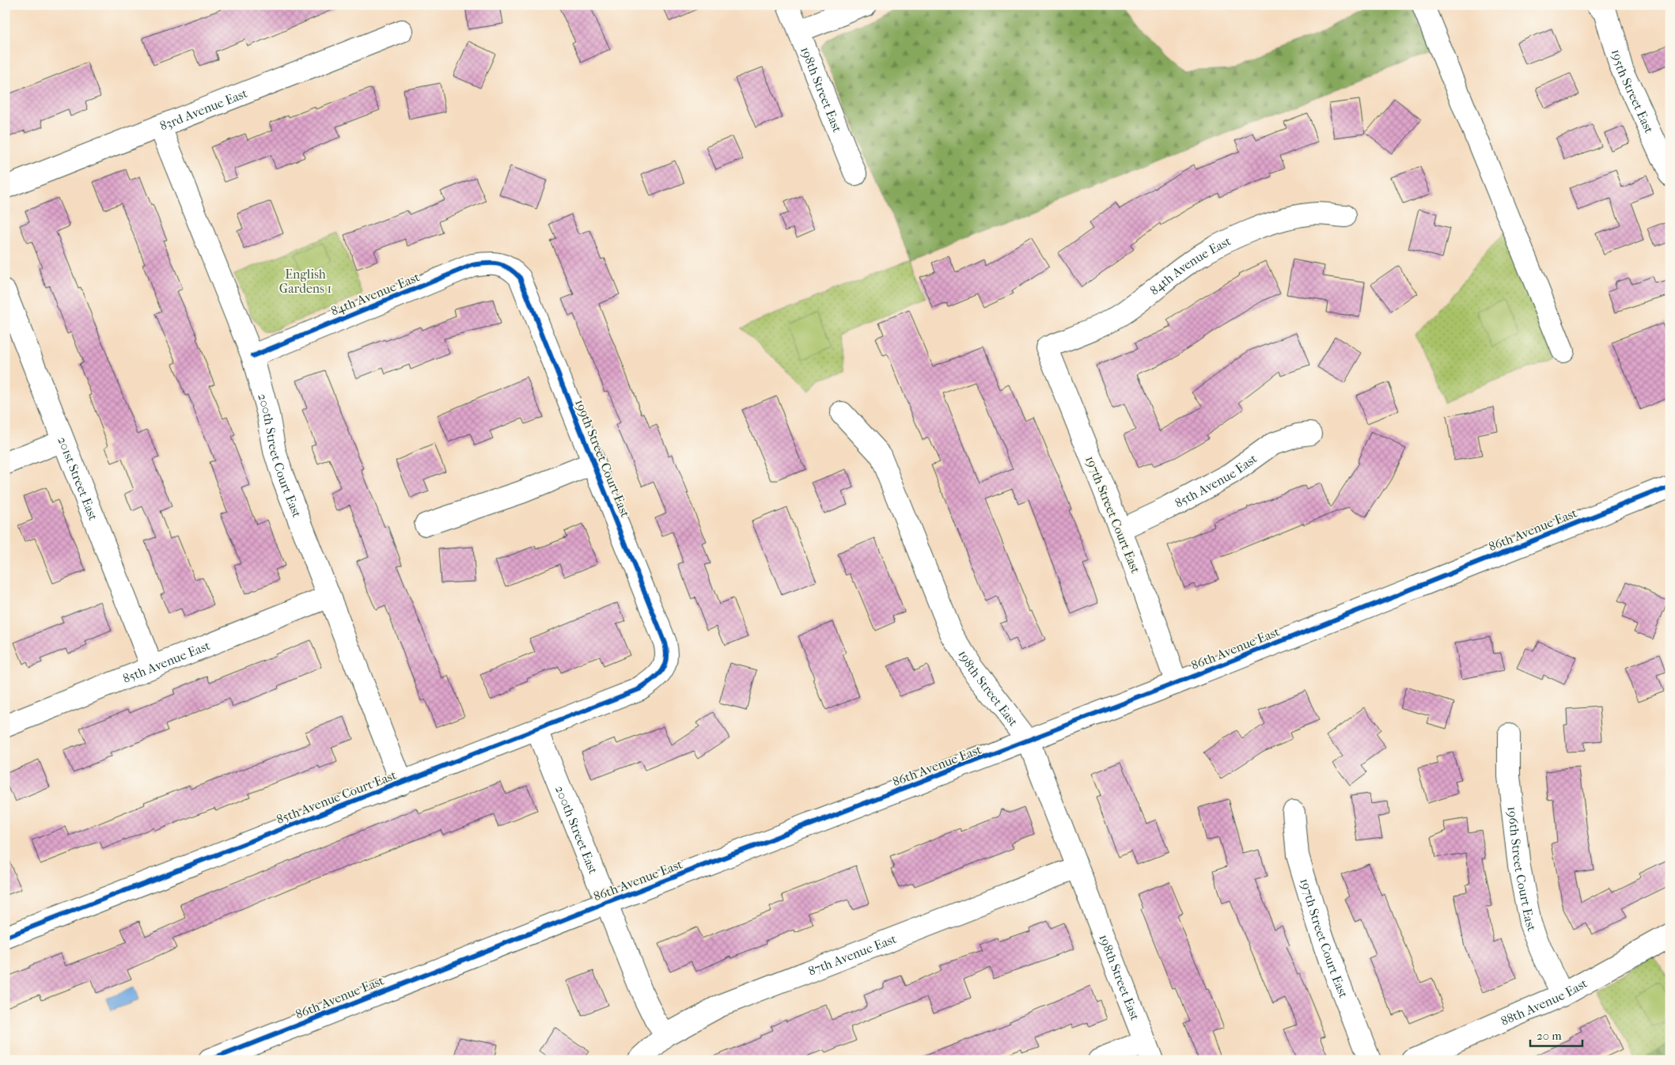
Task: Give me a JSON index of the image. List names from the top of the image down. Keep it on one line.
{"streets":{"street":["198th Street East","195th Street East","83rd Avenue East","84th Avenue East","200th Street Court East","199th Street Court East","201st Street East","85th Avenue East","197th Street Court East","86th Avenue East","85th Avenue Court East","200th Street East","196th Street Court East","87th Avenue East","88th Avenue East"]},"crossings":[["198th Street East","86th Avenue East"],["198th Street East","87th Avenue East"],["83rd Avenue East","200th Street Court East"],["84th Avenue East","200th Street Court East"],["84th Avenue East","199th Street Court East"],["84th Avenue East","197th Street Court East"],["200th Street Court East","85th Avenue East"],["200th Street Court East","85th Avenue Court East"],["199th Street Court East","85th Avenue Court East"],["201st Street East","85th Avenue East"],["85th Avenue East","197th Street Court East"],["197th Street Court East","86th Avenue East"],["86th Avenue East","200th Street East"],["85th Avenue Court East","200th Street East"],["200th Street East","87th Avenue East"],["196th Street Court East","88th Avenue East"]],"parks":["English Gardens 1"],"scale_bar":"20 m"}
